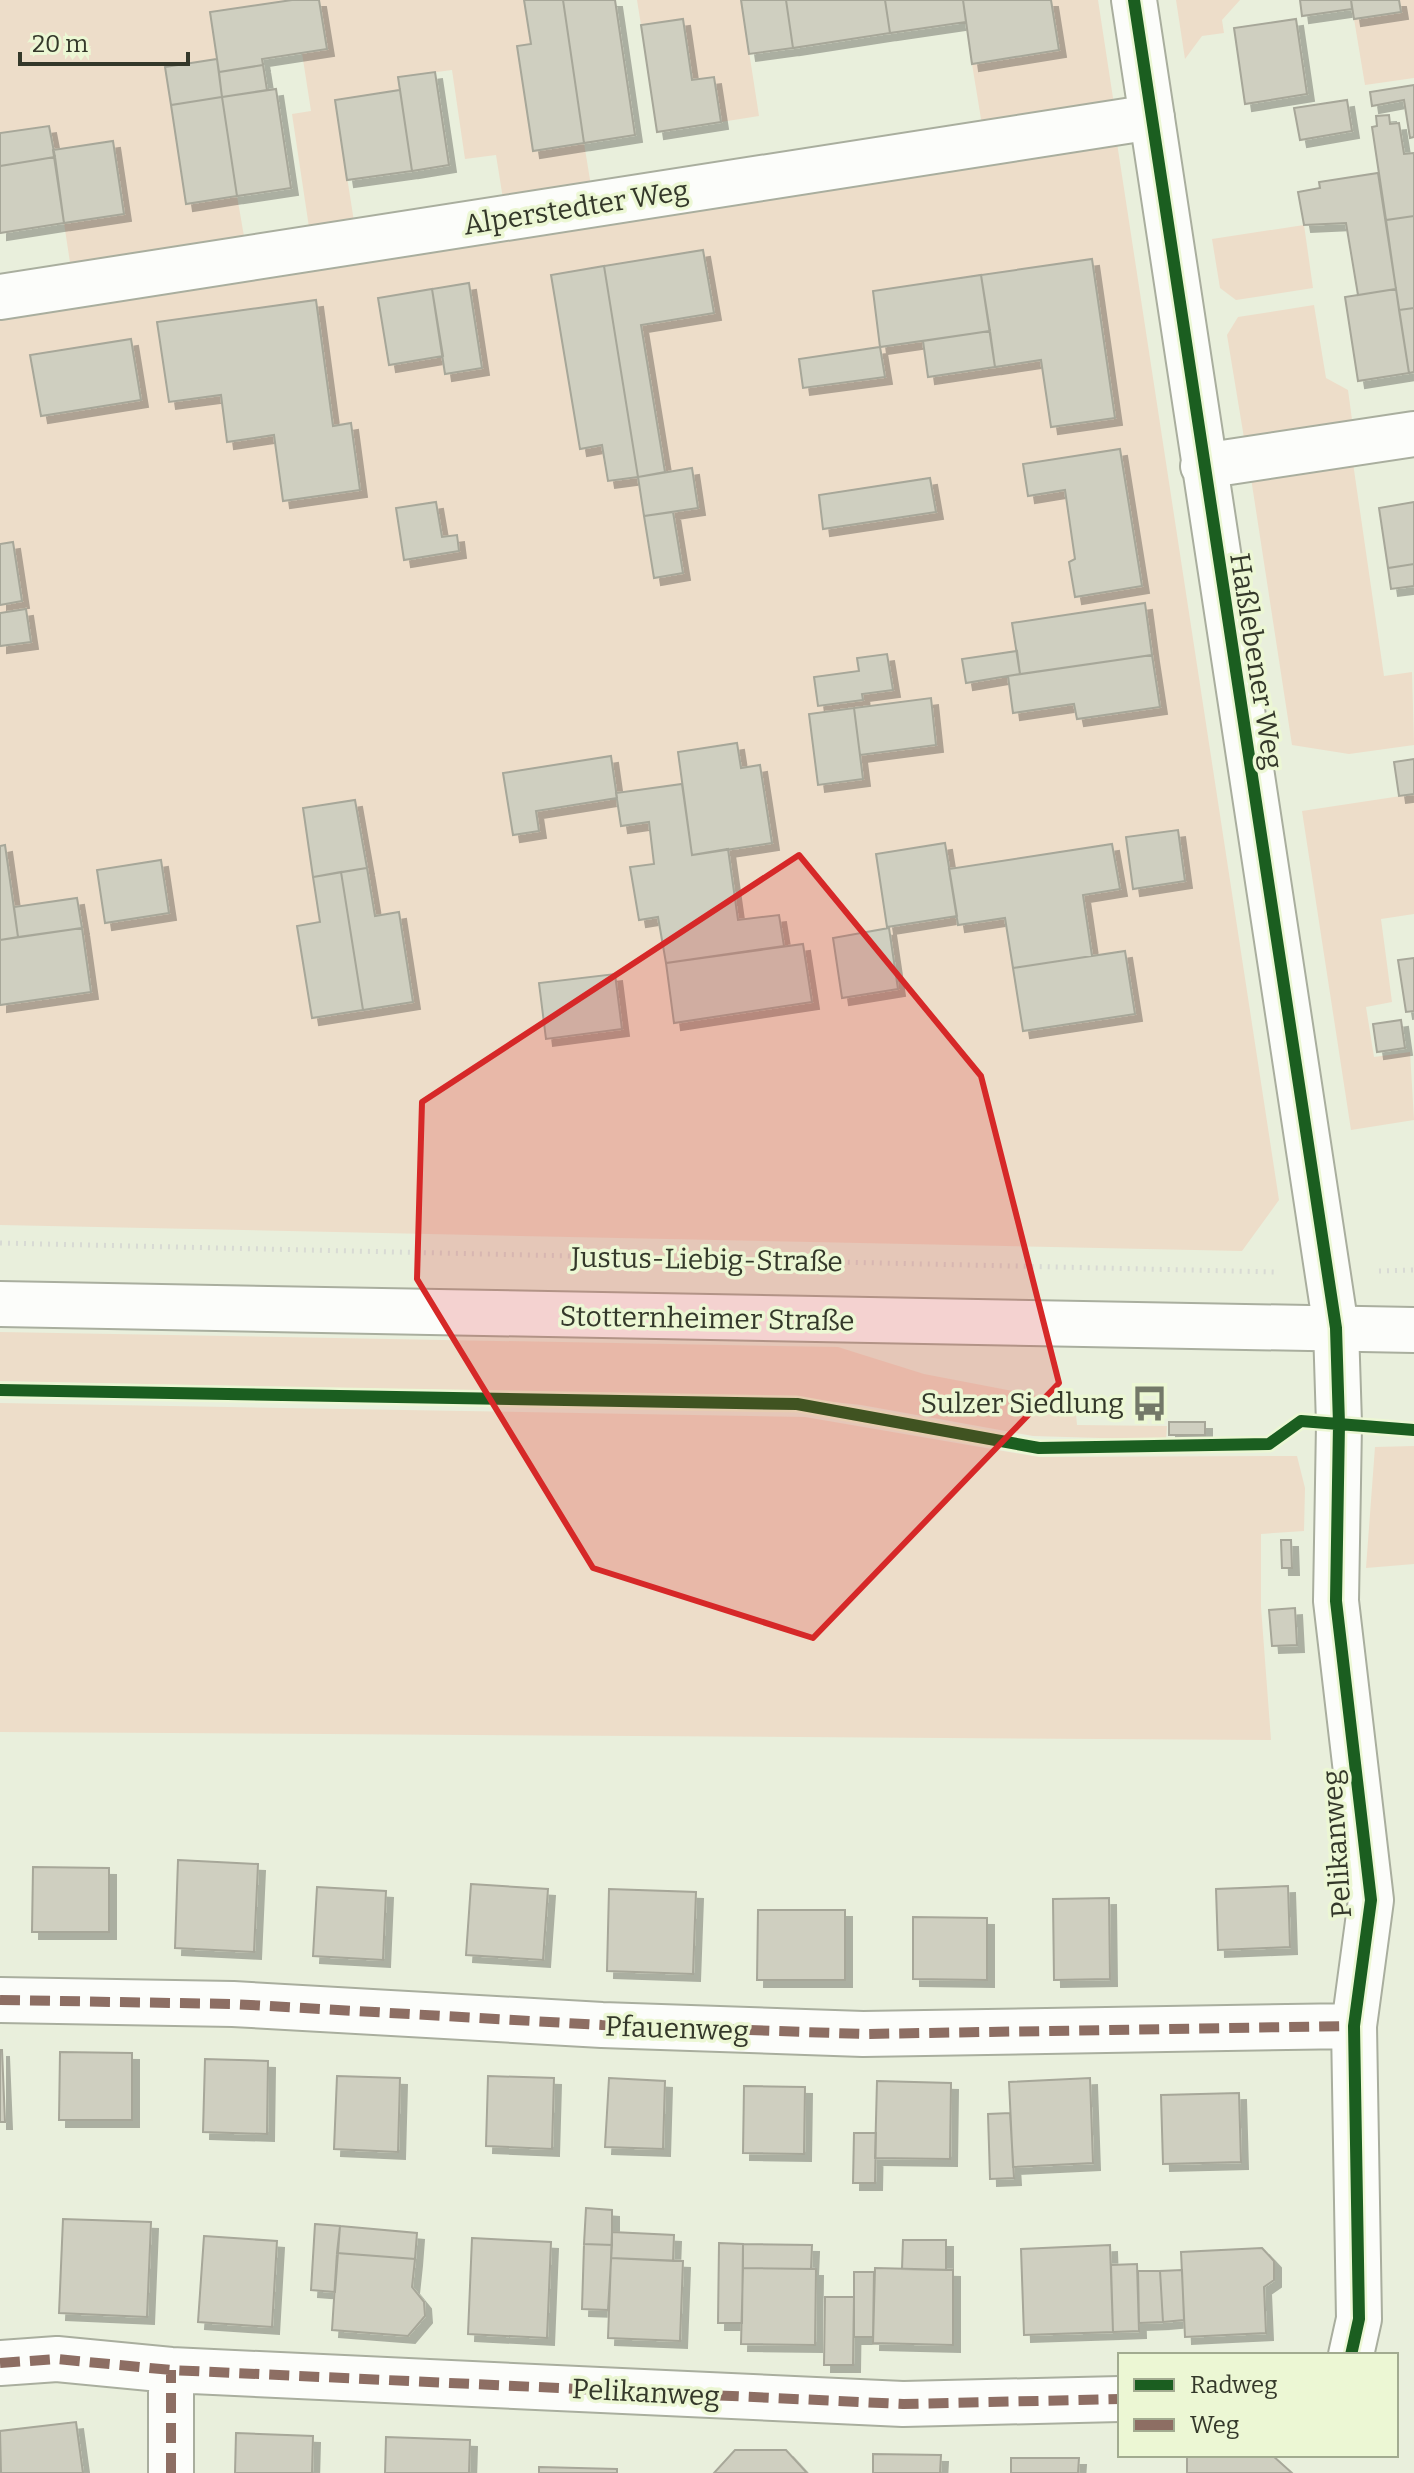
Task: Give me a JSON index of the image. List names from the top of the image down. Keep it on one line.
{"streets":{"street":["Alperstedter Weg","Haßlebener Weg","Stotternheimer Straße","Pelikanweg","Pfauenweg"],"path":["Justus-Liebig-Straße"]},"crossings":[["Alperstedter Weg","Haßlebener Weg"],["Haßlebener Weg","Justus-Liebig-Straße"],["Haßlebener Weg","Stotternheimer Straße"],["Haßlebener Weg","Pelikanweg"],["Stotternheimer Straße","Pelikanweg"],["Pelikanweg","Pfauenweg"]],"places":{"bus stop":["Sulzer Siedlung"]},"legend":["Radweg","Weg"],"scale_bar":"20 m"}
